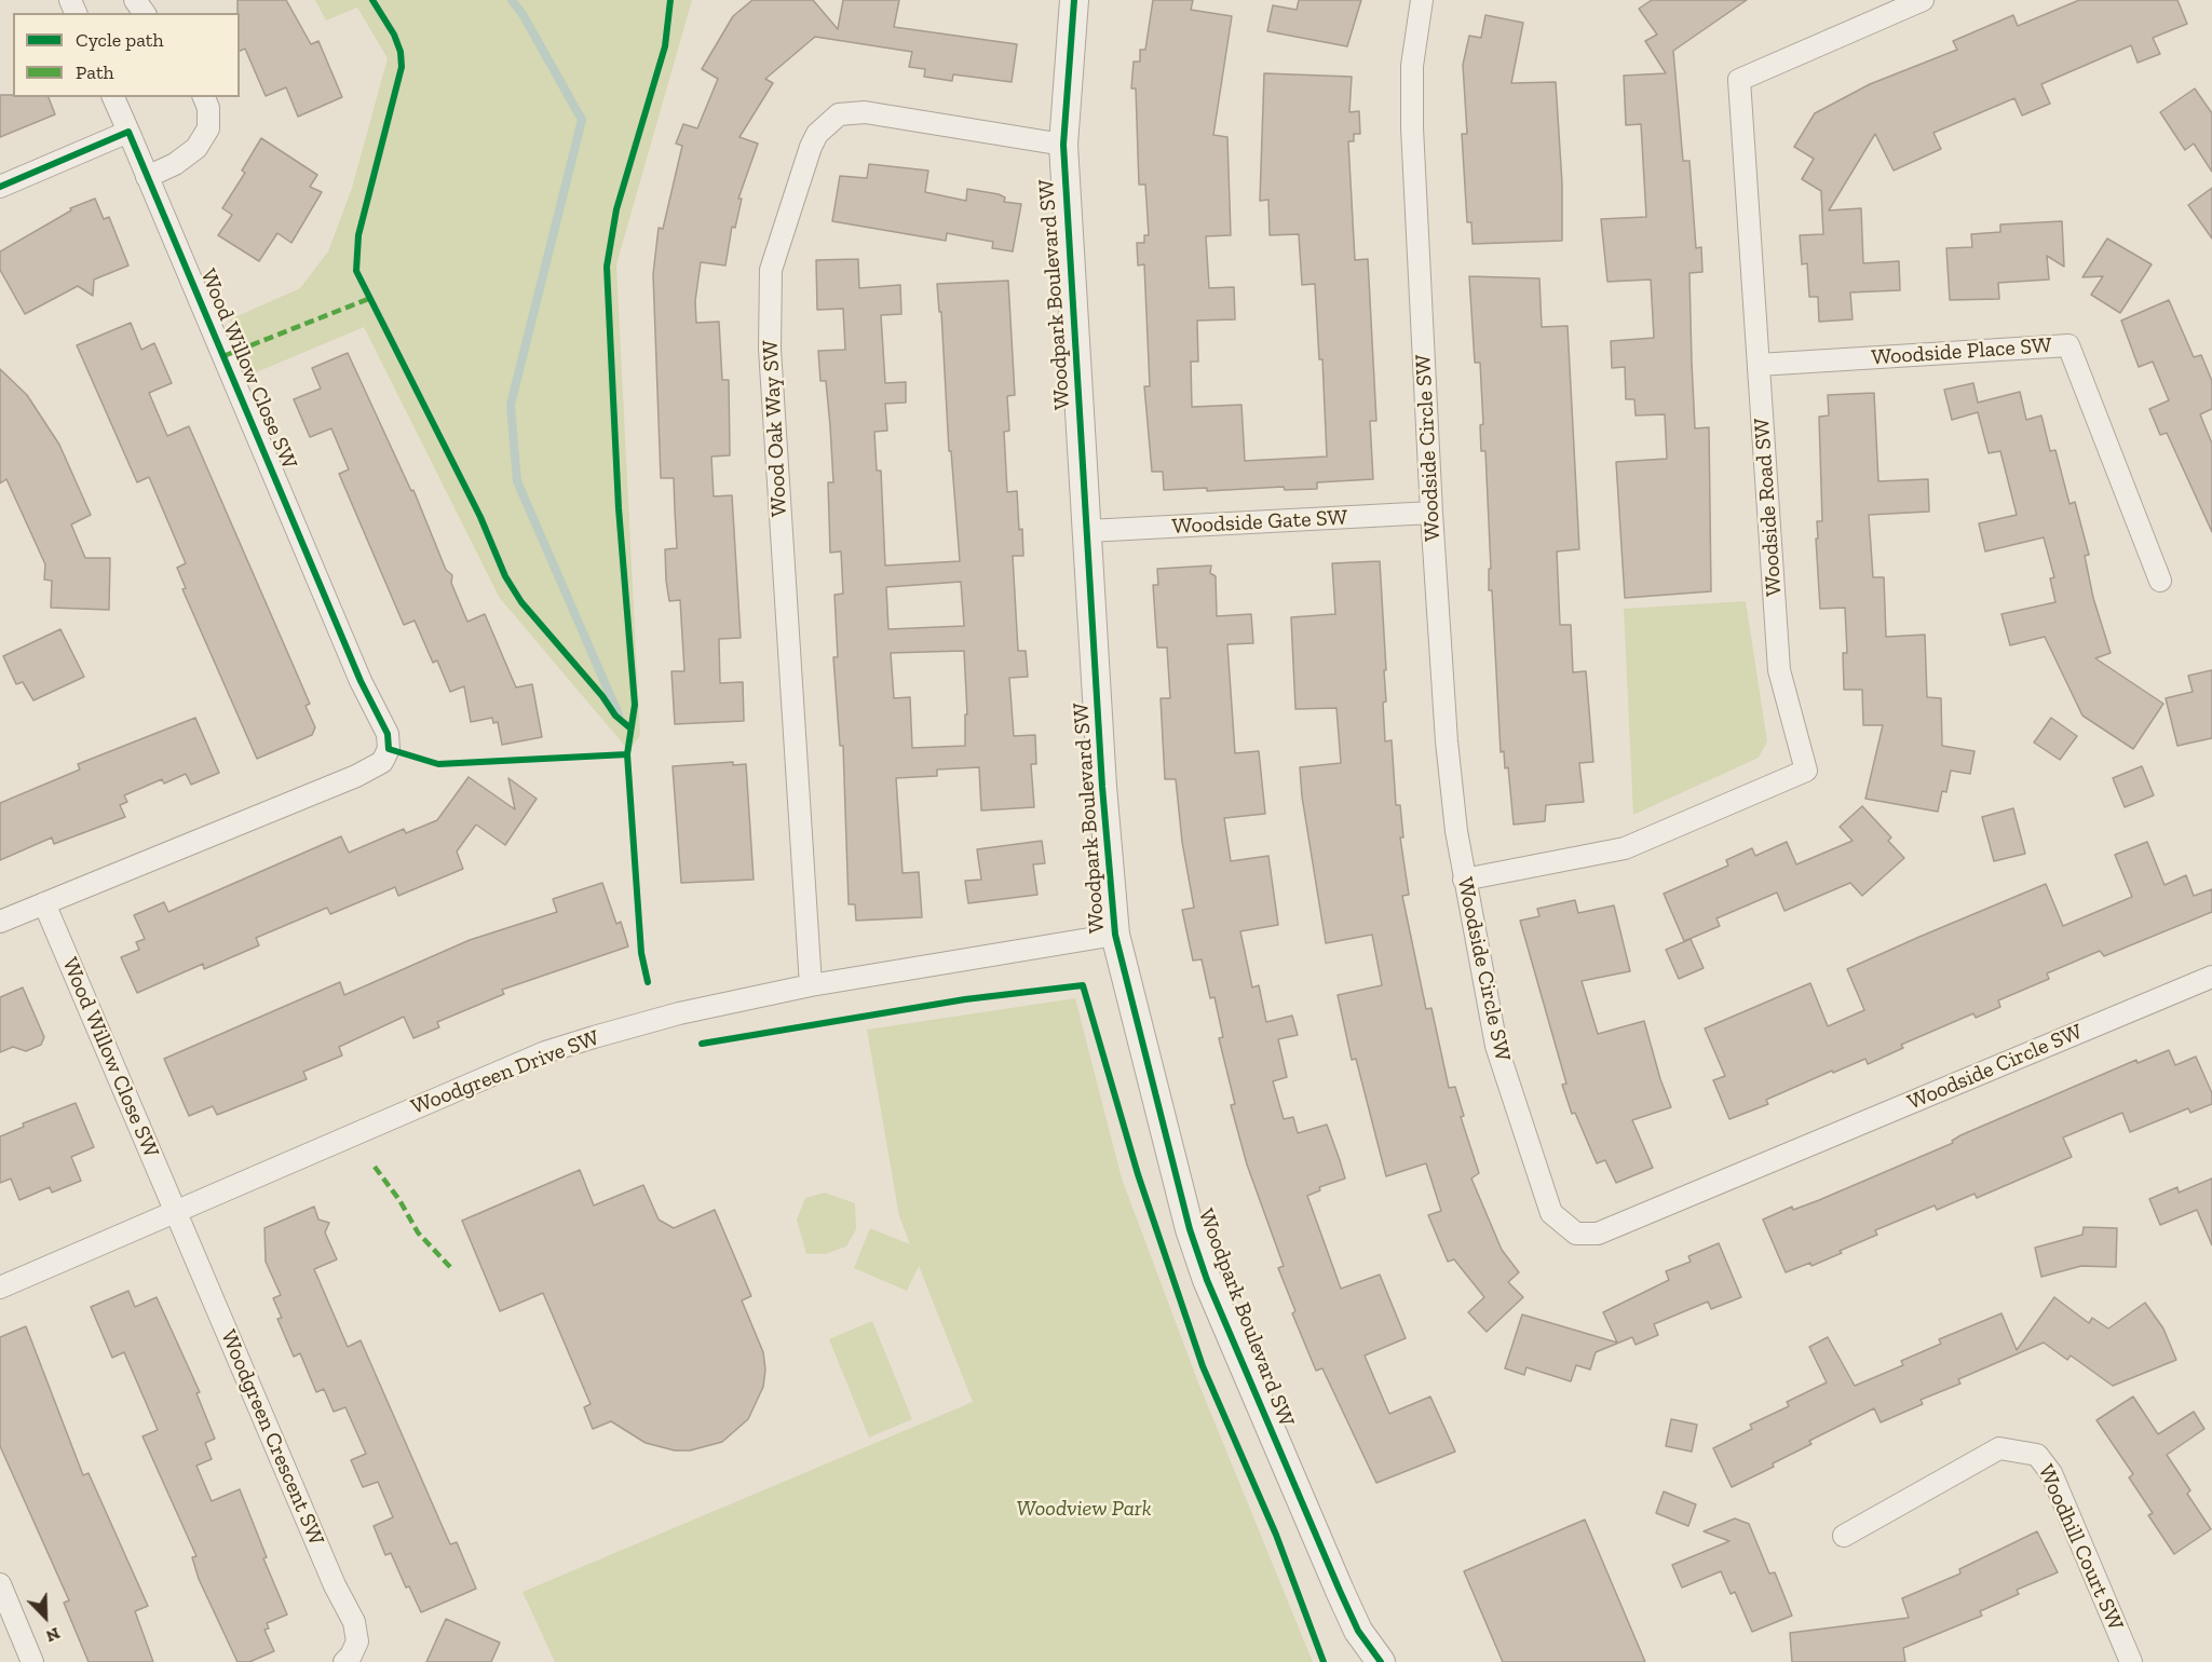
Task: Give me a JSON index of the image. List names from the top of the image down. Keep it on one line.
{"streets":{"street":["Woodpark Boulevard SW","Woodside Place SW","Wood Willow Close SW","Wood Oak Way SW","Woodside Circle SW","Woodside Road SW","Woodside Gate SW","Woodgreen Drive SW","Woodgreen Crescent SW","Woodhill Court SW"]},"crossings":[["Woodpark Boulevard SW","Wood Oak Way SW"],["Woodpark Boulevard SW","Woodside Gate SW"],["Woodpark Boulevard SW","Woodgreen Drive SW"],["Woodside Place SW","Woodside Road SW"],["Wood Willow Close SW","Woodgreen Drive SW"],["Wood Willow Close SW","Woodgreen Crescent SW"],["Wood Oak Way SW","Woodgreen Drive SW"],["Woodside Circle SW","Woodside Road SW"],["Woodside Circle SW","Woodside Gate SW"],["Woodgreen Drive SW","Woodgreen Crescent SW"]],"parks":["Woodview Park"],"legend":["Cycle path","Path"],"north":"bottom right"}
